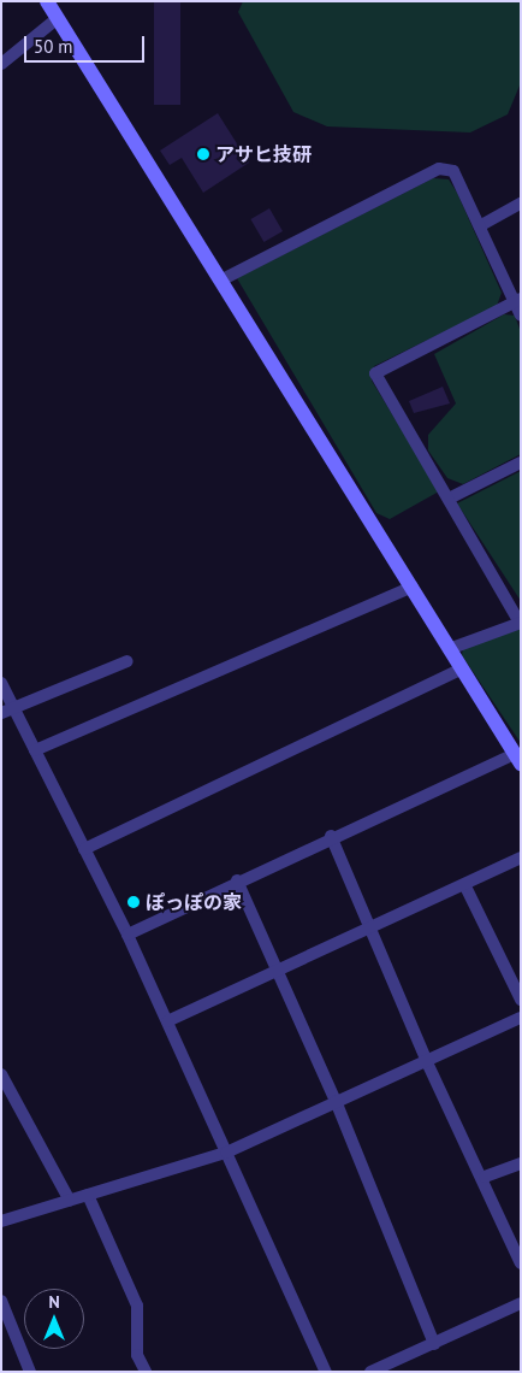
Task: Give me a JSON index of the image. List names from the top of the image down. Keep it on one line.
{"places":["アサヒ技研","ぽっぽの家"],"scale_bar":"50 m","north":"top"}
